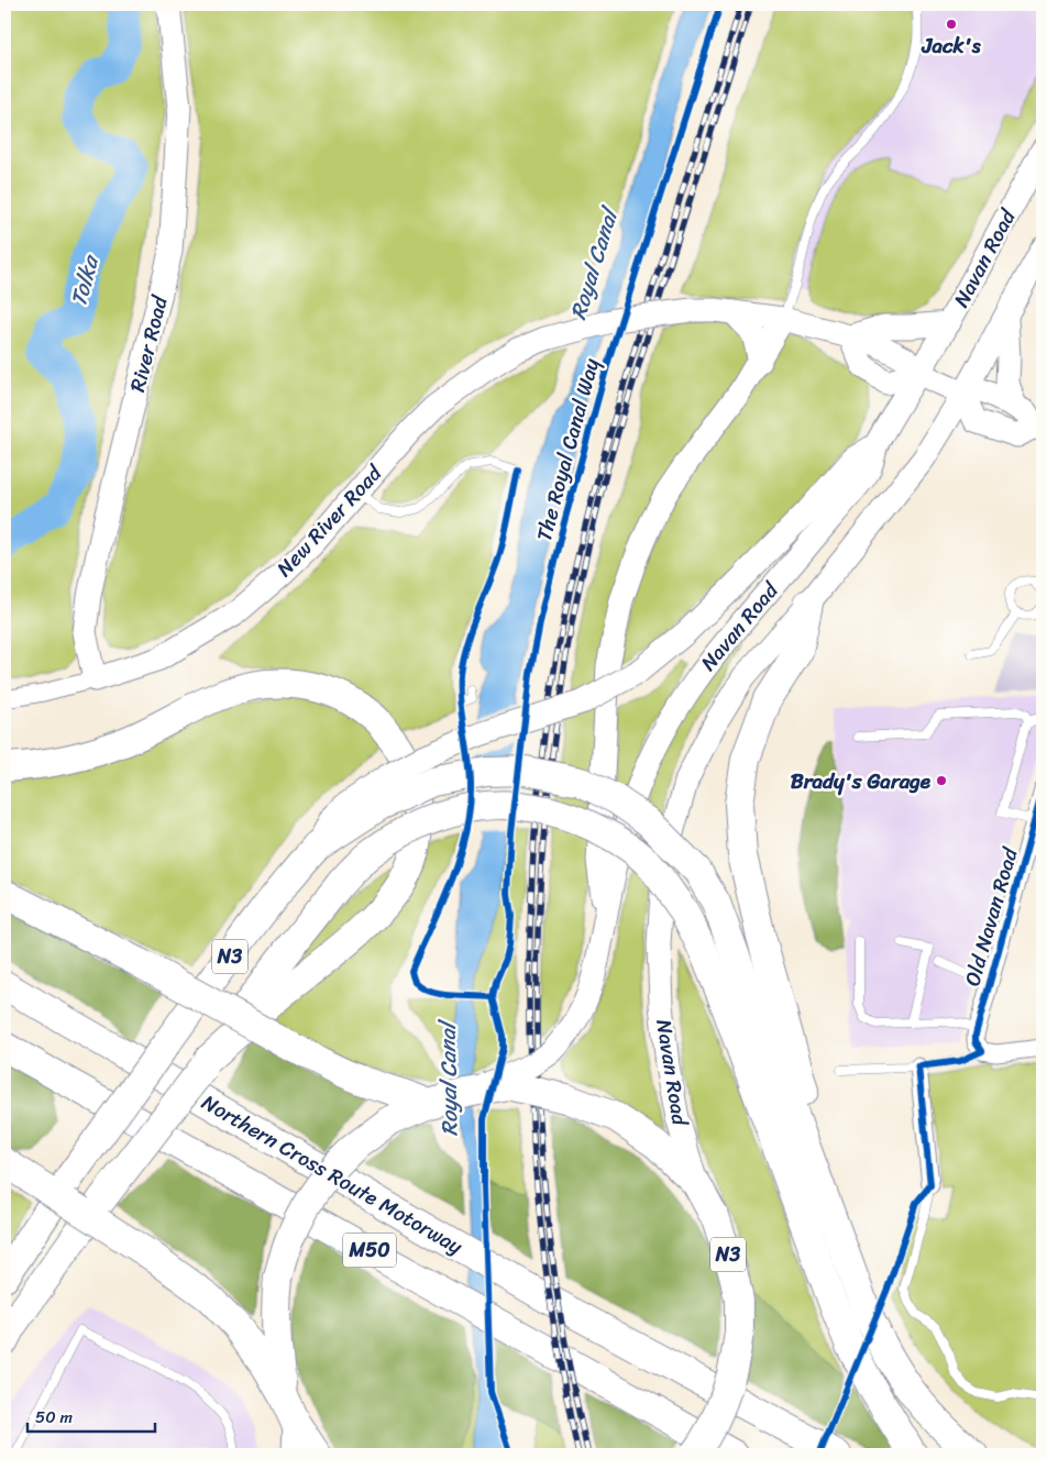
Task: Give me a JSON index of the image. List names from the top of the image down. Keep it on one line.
{"streets":{"highway":["N3","Northern Cross Route Motorway","M50"],"main road":["Navan Road","River Road","New River Road"],"street":["Old Navan Road"],"cycle path":["The Royal Canal Way"]},"crossings":[["Navan Road","N3"],["River Road","New River Road"]],"water":["Royal Canal","Tolka"],"places":["Jack's","Brady's Garage"],"scale_bar":"50 m"}
